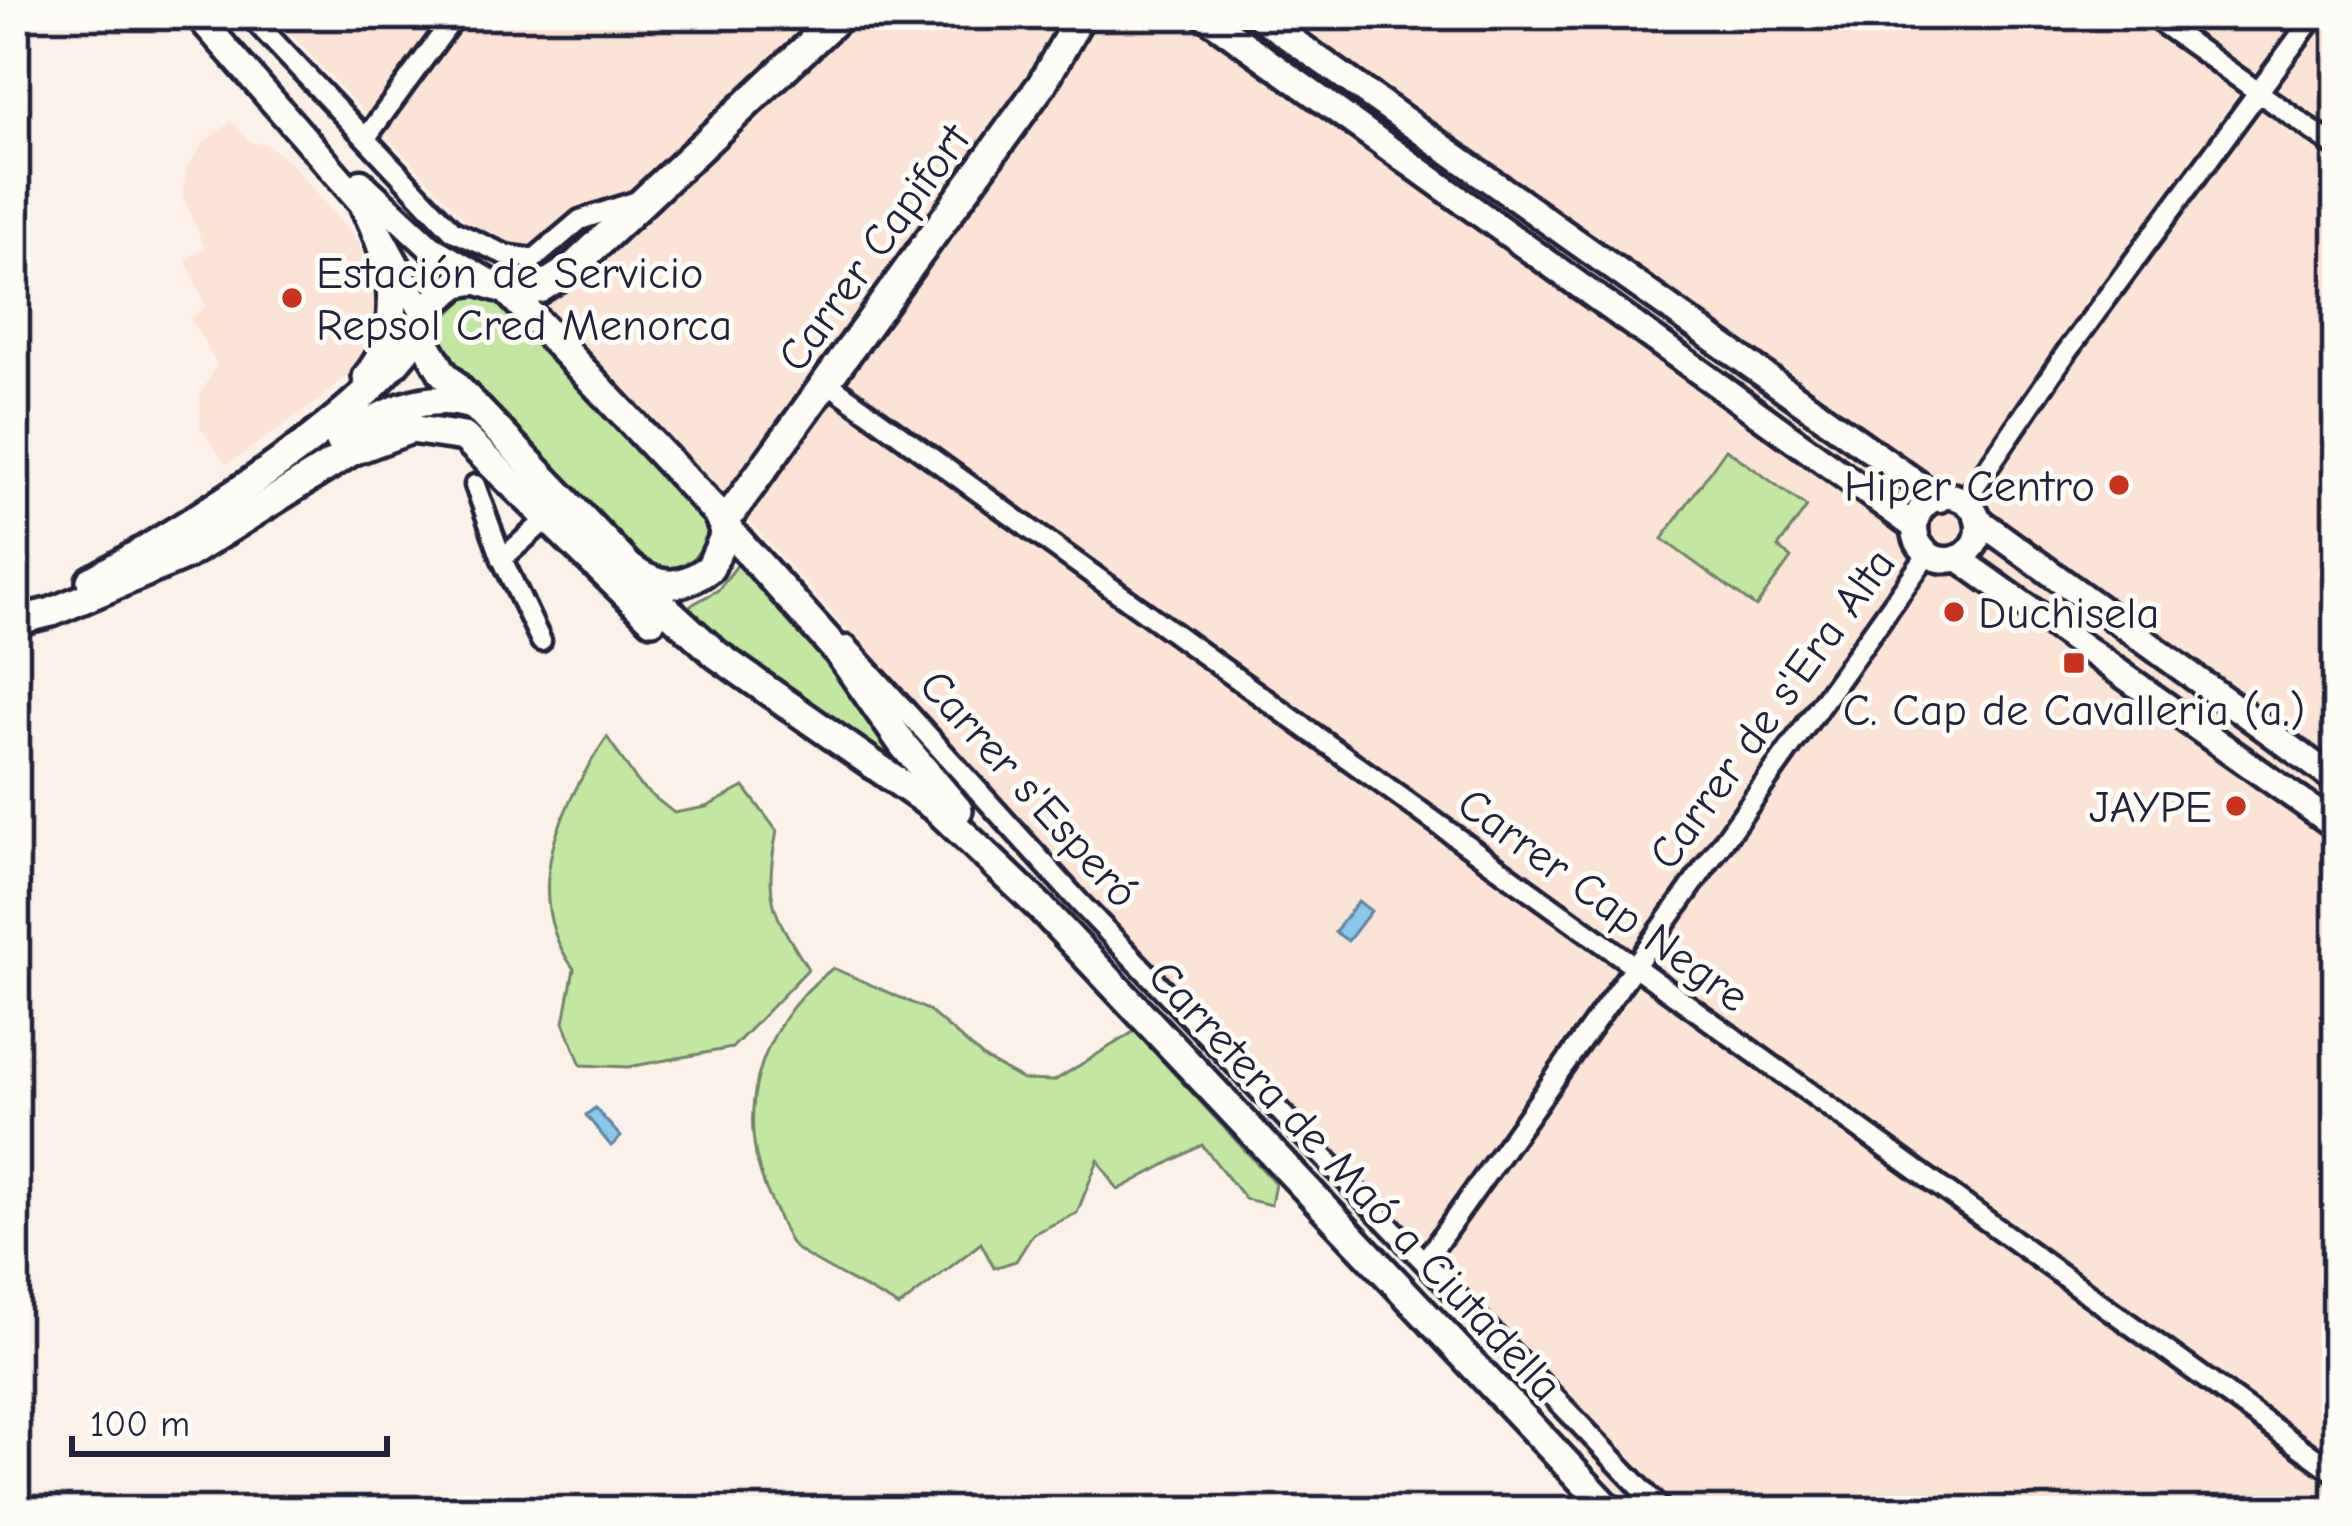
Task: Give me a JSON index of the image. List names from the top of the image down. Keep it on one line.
{"streets":{"main road":["Carrer Capifort","Carretera de Maó a Ciutadella"],"street":["Carrer de s'Era Alta","Carrer s'Esperó","Carrer Cap Negre"]},"crossings":[["Carrer Capifort","Carrer Cap Negre"],["Carrer Capifort","Carretera de Maó a Ciutadella"],["Carrer de s'Era Alta","Carrer s'Esperó"],["Carrer de s'Era Alta","Carrer Cap Negre"],["Carrer s'Esperó","Carretera de Maó a Ciutadella"]],"places":{"other":["Estación de Servicio Repsol Cred Menorca","Hiper Centro","Duchisela","JAYPE"],"transit":["C. Cap de Cavalleria (a.)"]},"scale_bar":"100 m"}
